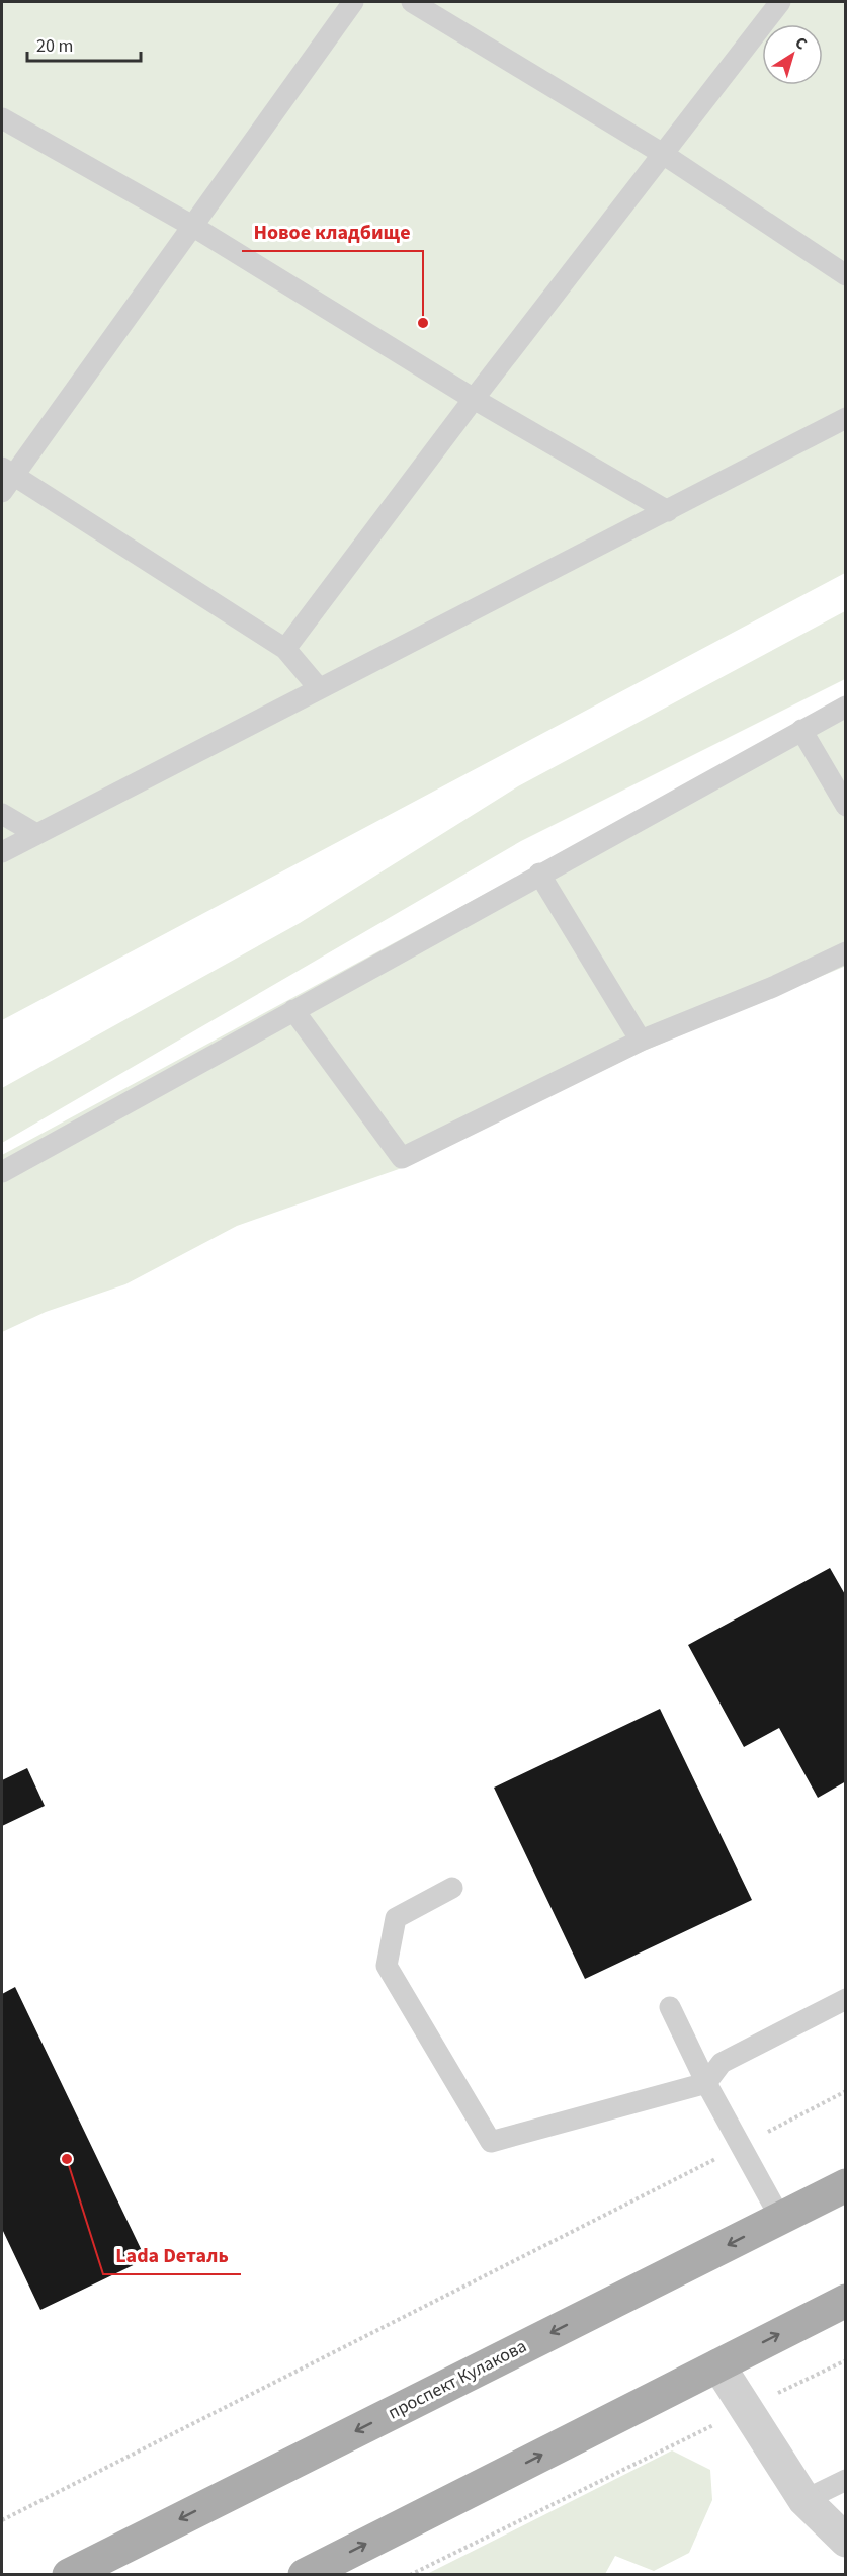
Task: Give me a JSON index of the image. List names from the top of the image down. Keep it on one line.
{"streets":{"main road":["проспект Кулакова"]},"places":["Новое кладбище","Lada Dеталь"],"scale_bar":"20 m","north":"top right"}
